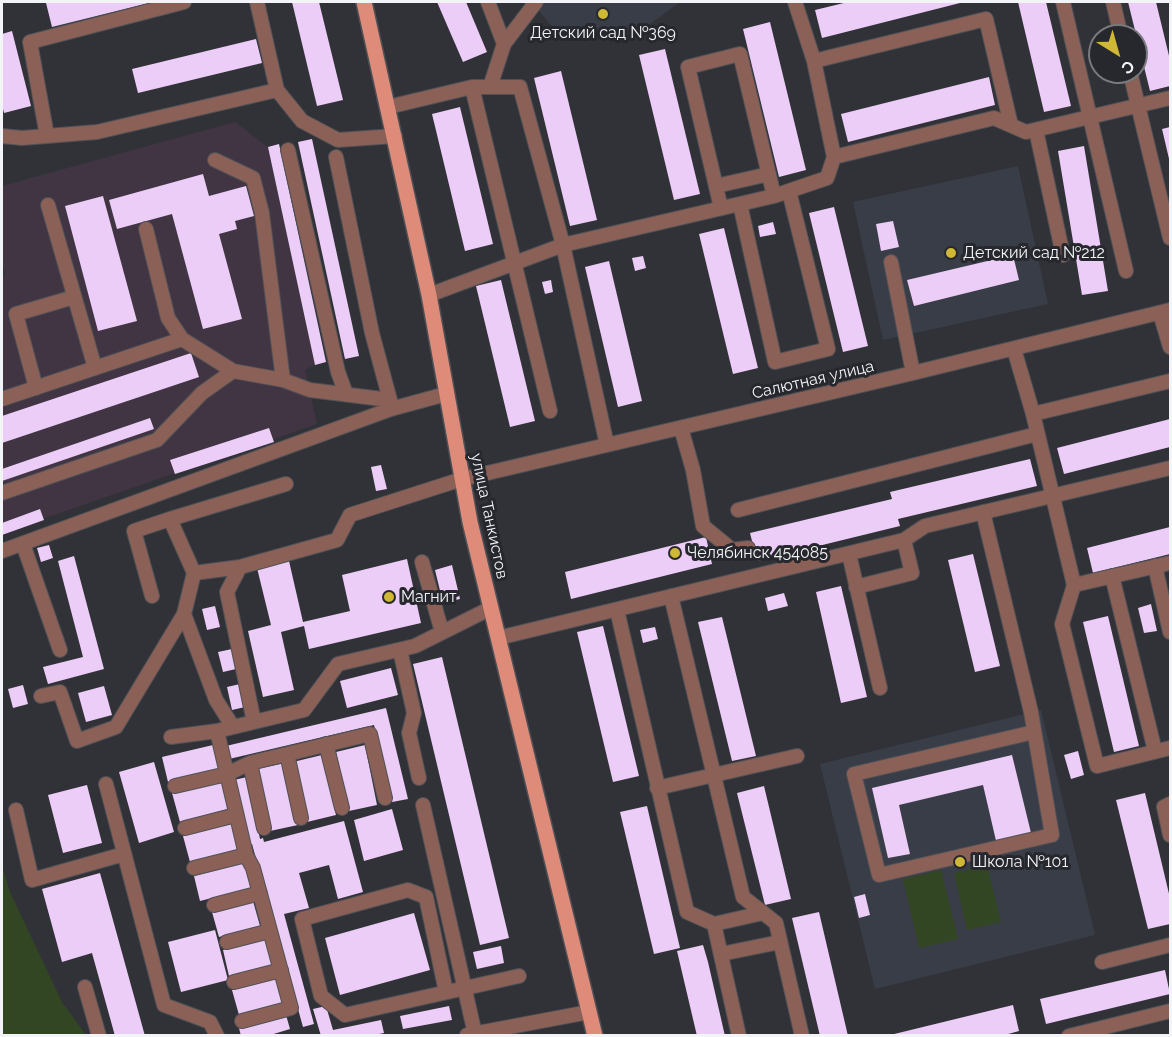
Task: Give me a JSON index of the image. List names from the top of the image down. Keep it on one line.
{"streets":{"main road":["улица Танкистов"],"street":["Салютная улица"]},"crossings":[["Салютная улица","улица Танкистов"]],"places":["Детский сад №369","Детский сад №212","Челябинск 454085","Магнит","Школа №101"],"north":"bottom right"}
